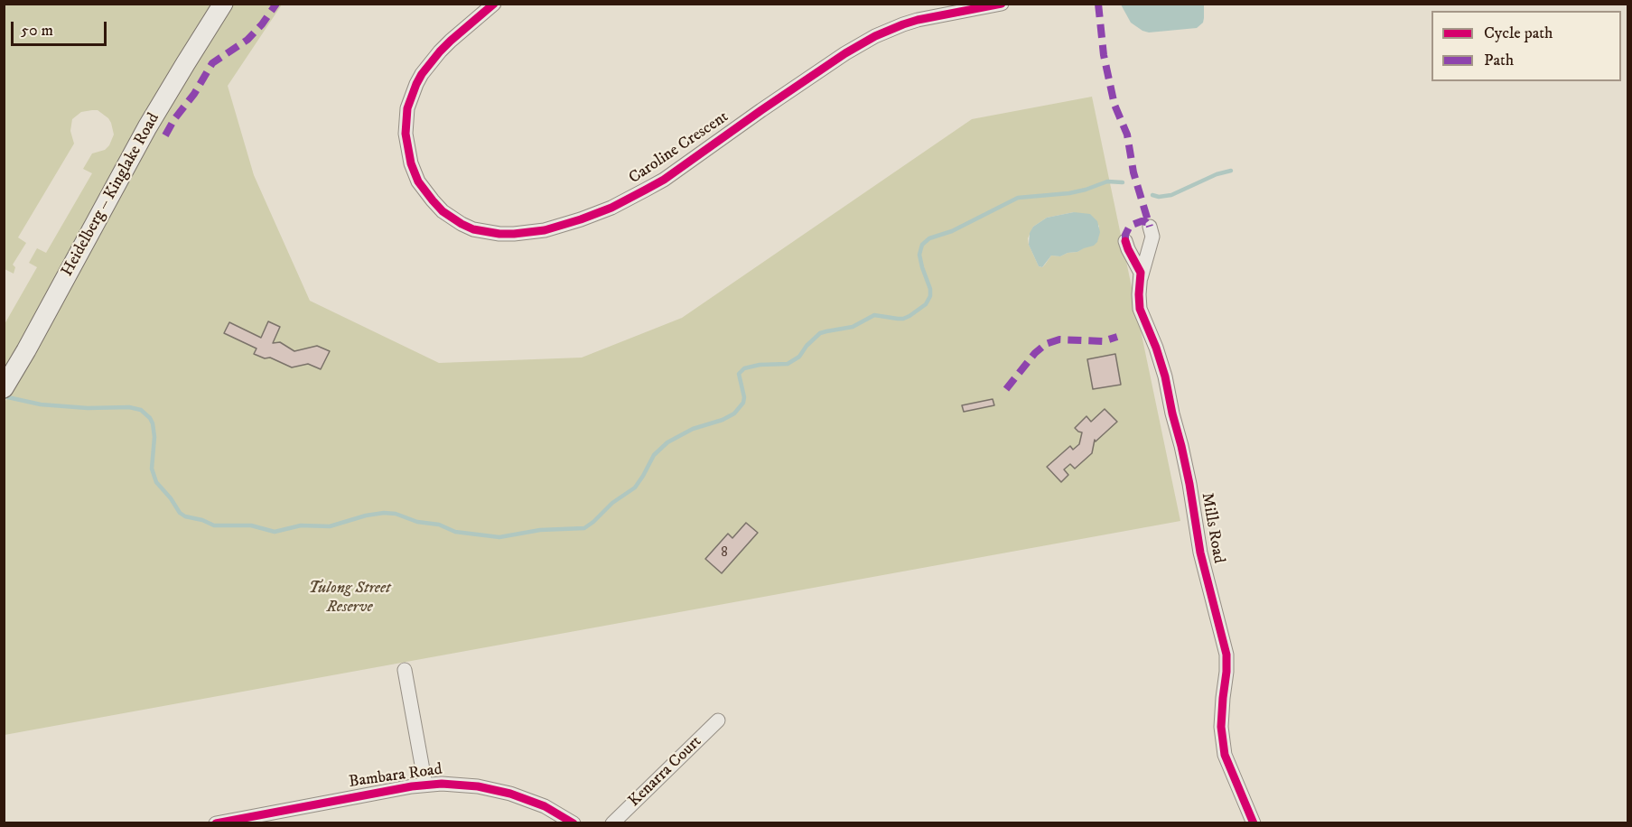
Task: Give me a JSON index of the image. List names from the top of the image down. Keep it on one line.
{"streets":{"main road":["Heidelberg – Kinglake Road"],"street":["Caroline Crescent","Mills Road","Kenarra Court","Bambara Road"]},"parks":["Tulong Street Reserve"],"house_numbers":["8"],"legend":["Cycle path","Path"],"scale_bar":"50 m"}
